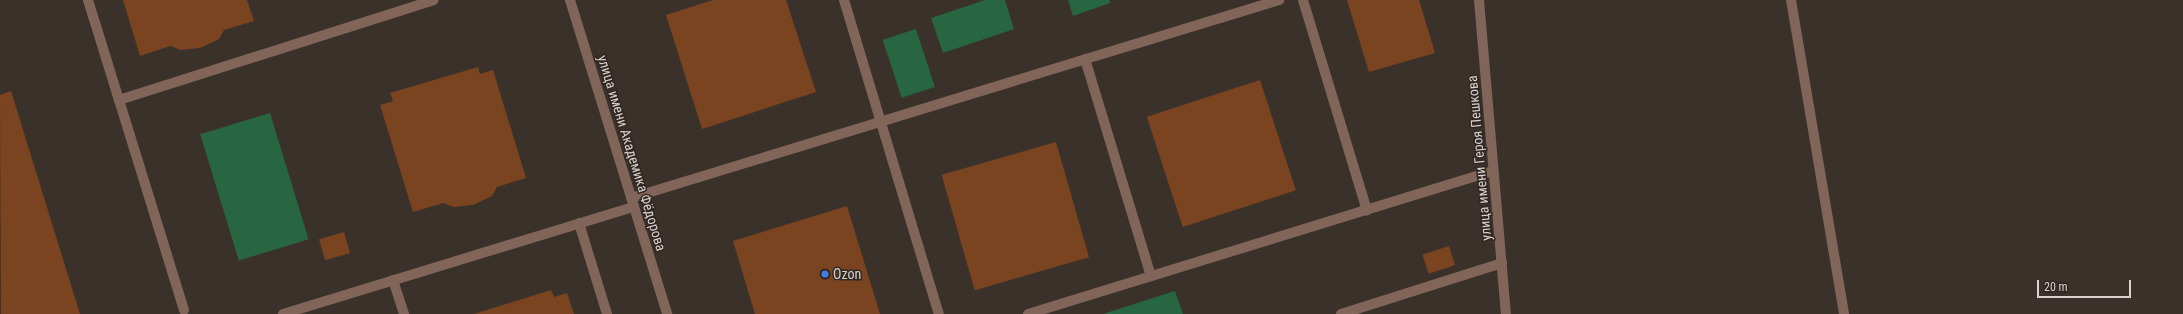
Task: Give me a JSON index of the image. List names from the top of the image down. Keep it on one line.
{"streets":{"street":["улица имени Академика Фёдорова","улица имени Героя Пешкова"]},"places":["Ozon"],"scale_bar":"20 m"}
